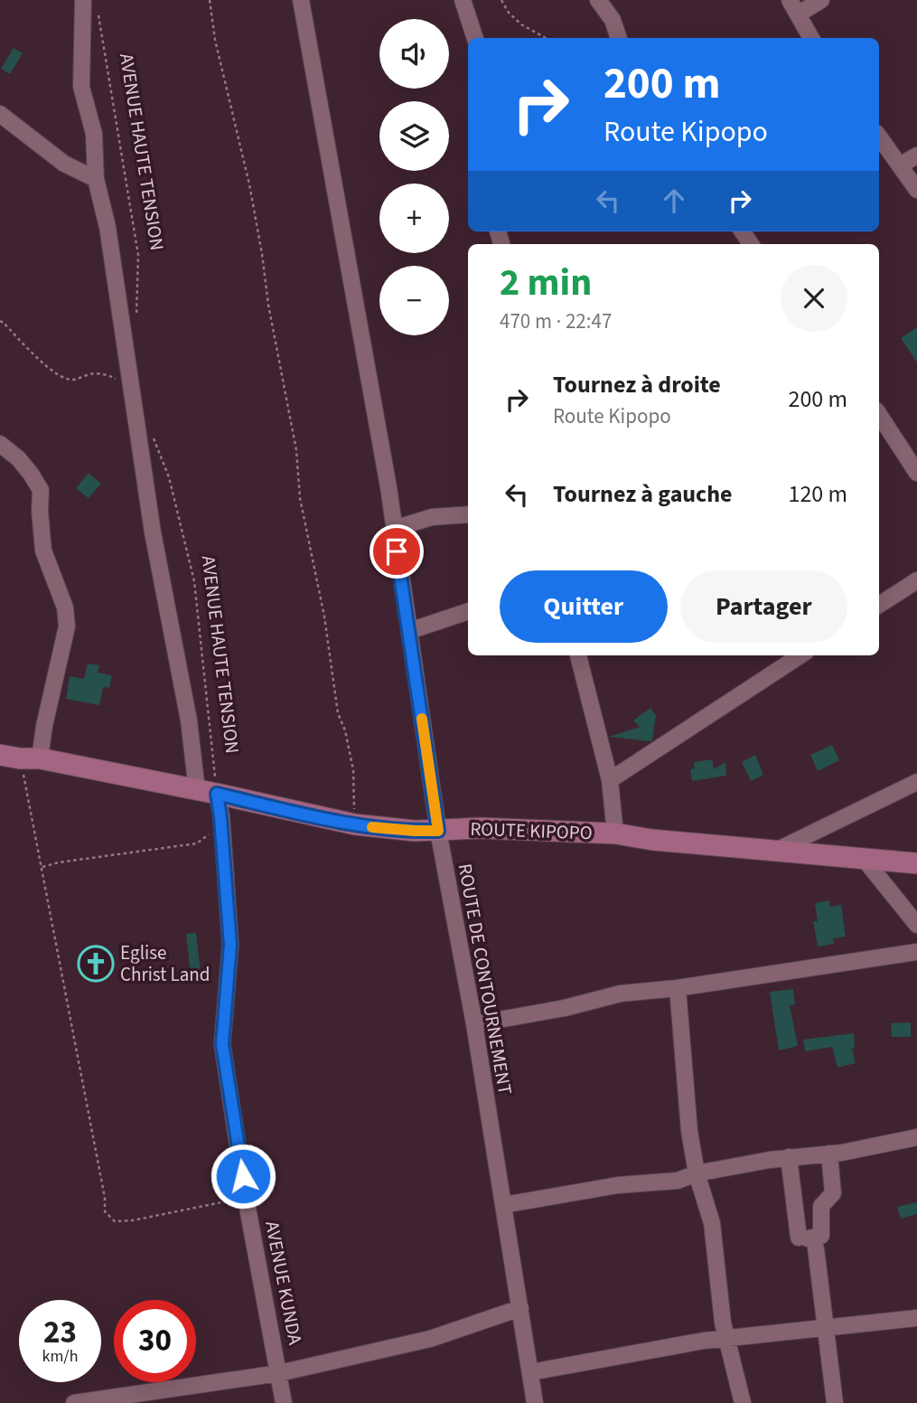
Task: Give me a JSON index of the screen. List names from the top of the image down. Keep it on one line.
{"streets":{"main road":["ROUTE KIPOPO"],"street":["ROUTE DE CONTOURNEMENT","AVENUE KUNDA"],"path":["AVENUE HAUTE TENSION"]},"crossings":[["AVENUE HAUTE TENSION","ROUTE KIPOPO"],["AVENUE HAUTE TENSION","AVENUE KUNDA"],["ROUTE KIPOPO","ROUTE DE CONTOURNEMENT"],["ROUTE KIPOPO","AVENUE KUNDA"]],"places":{"church":["Eglise Christ Land"]},"page":{"map_buttons":["+","−"],"turn":["200 m","Route Kipopo"],"heading":["2 min","470 m · 22:47"],"list":[{"name":"Tournez à droite","note":"Route Kipopo","value":"200 m"},{"name":"Tournez à gauche","value":"120 m"}],"buttons":["Quitter","Partager"],"speed":"23 km/h","limit":"30"}}
